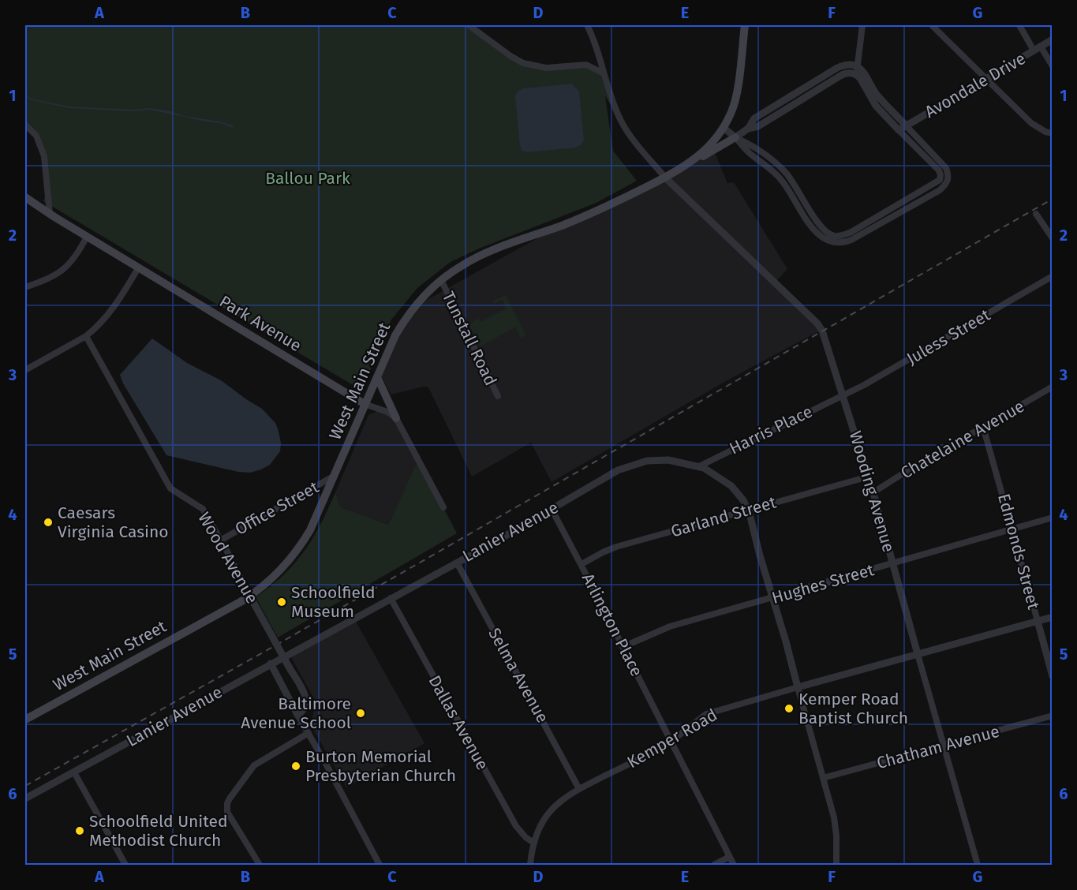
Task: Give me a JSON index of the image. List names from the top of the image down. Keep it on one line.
{"streets":{"main road":["Park Avenue","West Main Street"],"street":["Avondale Drive","Juless Street","Tunstall Road","Harris Place","Chatelaine Avenue","Wooding Avenue","Office Street","Garland Street","Lanier Avenue","Edmonds Street","Wood Avenue","Hughes Street","Arlington Place","Selma Avenue","Dallas Avenue","Kemper Road","Chatham Avenue"]},"crossings":[["Park Avenue","West Main Street"],["Juless Street","Harris Place"],["Juless Street","Wooding Avenue"],["Tunstall Road","West Main Street"],["West Main Street","Wooding Avenue"],["West Main Street","Office Street"],["West Main Street","Wood Avenue"],["Harris Place","Wooding Avenue"],["Harris Place","Lanier Avenue"],["Chatelaine Avenue","Wooding Avenue"],["Chatelaine Avenue","Edmonds Street"],["Wooding Avenue","Garland Street"],["Wooding Avenue","Hughes Street"],["Wooding Avenue","Kemper Road"],["Wooding Avenue","Chatham Avenue"],["Office Street","Wood Avenue"],["Garland Street","Lanier Avenue"],["Garland Street","Arlington Place"],["Lanier Avenue","Hughes Street"],["Lanier Avenue","Arlington Place"],["Lanier Avenue","Selma Avenue"],["Lanier Avenue","Dallas Avenue"],["Lanier Avenue","Kemper Road"],["Lanier Avenue","Chatham Avenue"],["Edmonds Street","Hughes Street"],["Edmonds Street","Kemper Road"],["Hughes Street","Arlington Place"],["Arlington Place","Kemper Road"],["Selma Avenue","Kemper Road"],["Dallas Avenue","Kemper Road"]],"parks":["Ballou Park"],"places":["Caesars Virginia Casino","Schoolfield Museum","Kemper Road Baptist Church","Baltimore Avenue School","Burton Memorial Presbyterian Church","Schoolfield United Methodist Church"],"grid":{"columns":["A","B","C","D","E","F","G"],"rows":["1","2","3","4","5","6"]}}
